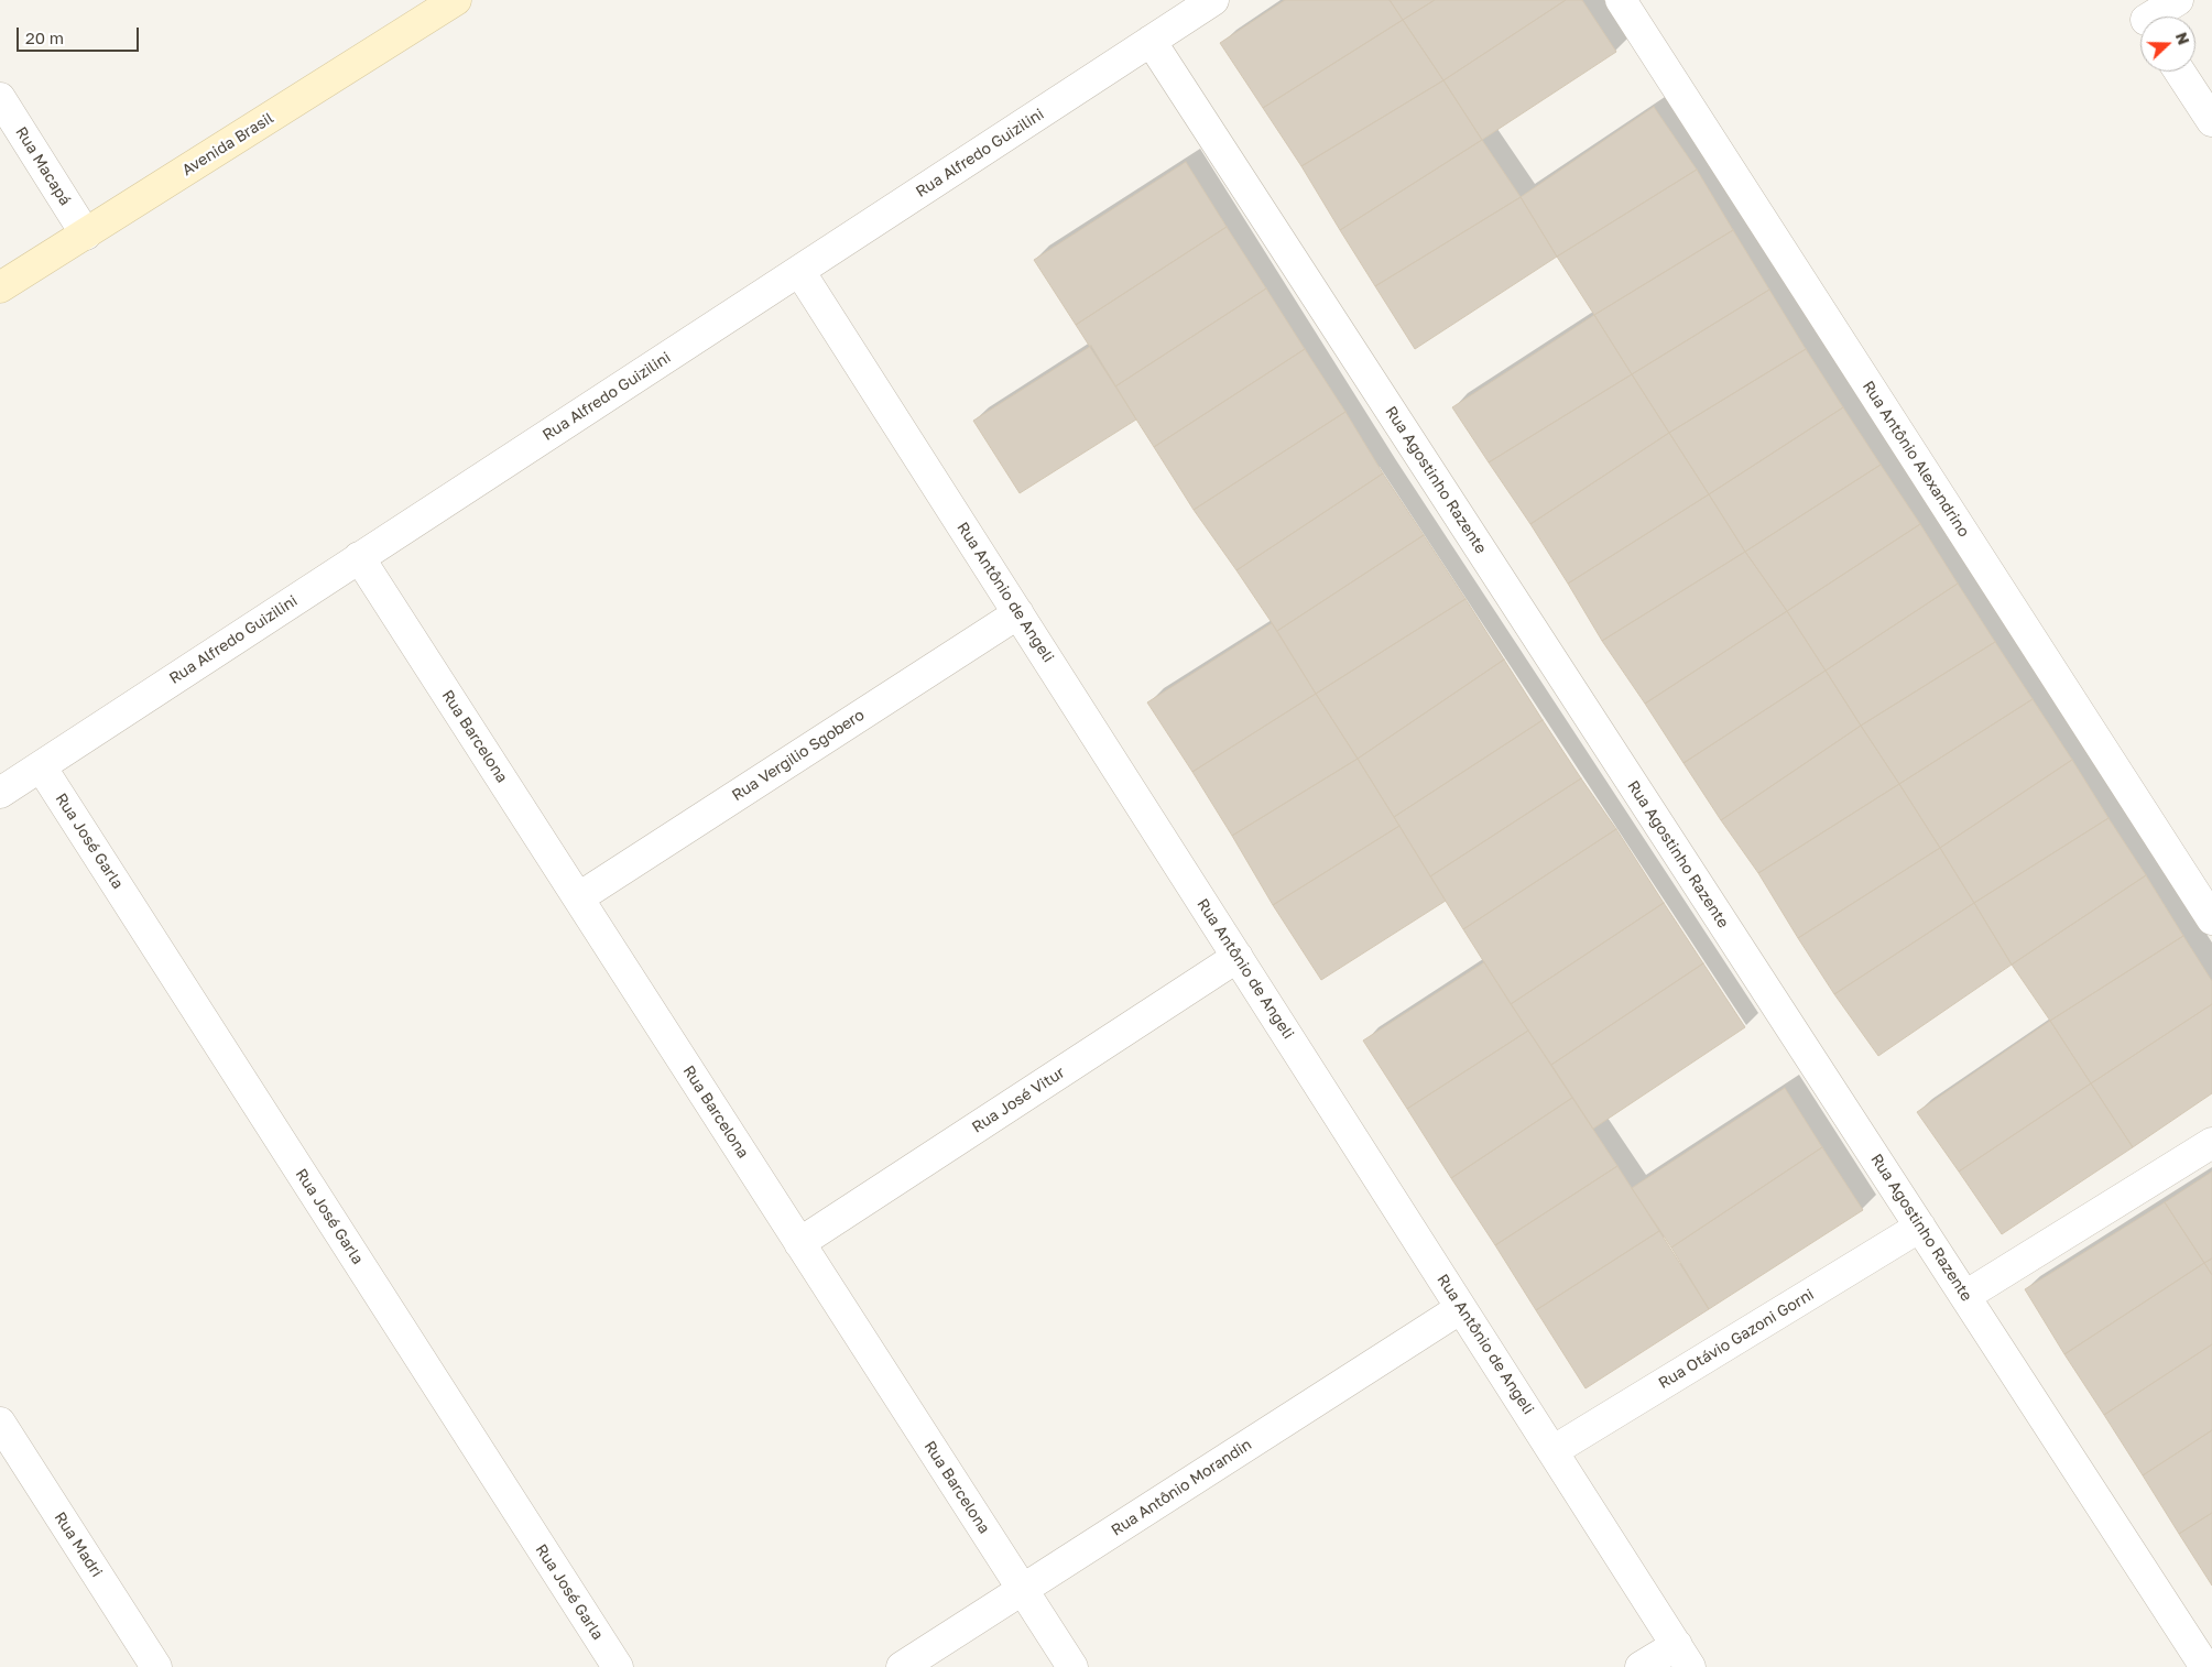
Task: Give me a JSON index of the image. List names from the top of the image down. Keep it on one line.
{"streets":{"main road":["Avenida Brasil"],"street":["Rua Alfredo Guizilini","Rua Macapá","Rua Antônio Alexandrino","Rua Agostinho Razente","Rua Antônio de Angeli","Rua Barcelona","Rua Vergilio Sgobero","Rua José Garla","Rua José Vitur","Rua Otávio Gazoni Gorni","Rua Antônio Morandin","Rua Madri"]},"crossings":[["Avenida Brasil","Rua Macapá"],["Rua Alfredo Guizilini","Rua Agostinho Razente"],["Rua Alfredo Guizilini","Rua Antônio de Angeli"],["Rua Alfredo Guizilini","Rua Barcelona"],["Rua Alfredo Guizilini","Rua José Garla"],["Rua Agostinho Razente","Rua Otávio Gazoni Gorni"],["Rua Antônio de Angeli","Rua Vergilio Sgobero"],["Rua Antônio de Angeli","Rua José Vitur"],["Rua Antônio de Angeli","Rua Otávio Gazoni Gorni"],["Rua Antônio de Angeli","Rua Antônio Morandin"],["Rua Barcelona","Rua Vergilio Sgobero"],["Rua Barcelona","Rua José Vitur"],["Rua Barcelona","Rua Antônio Morandin"]],"scale_bar":"20 m","north":"right"}
